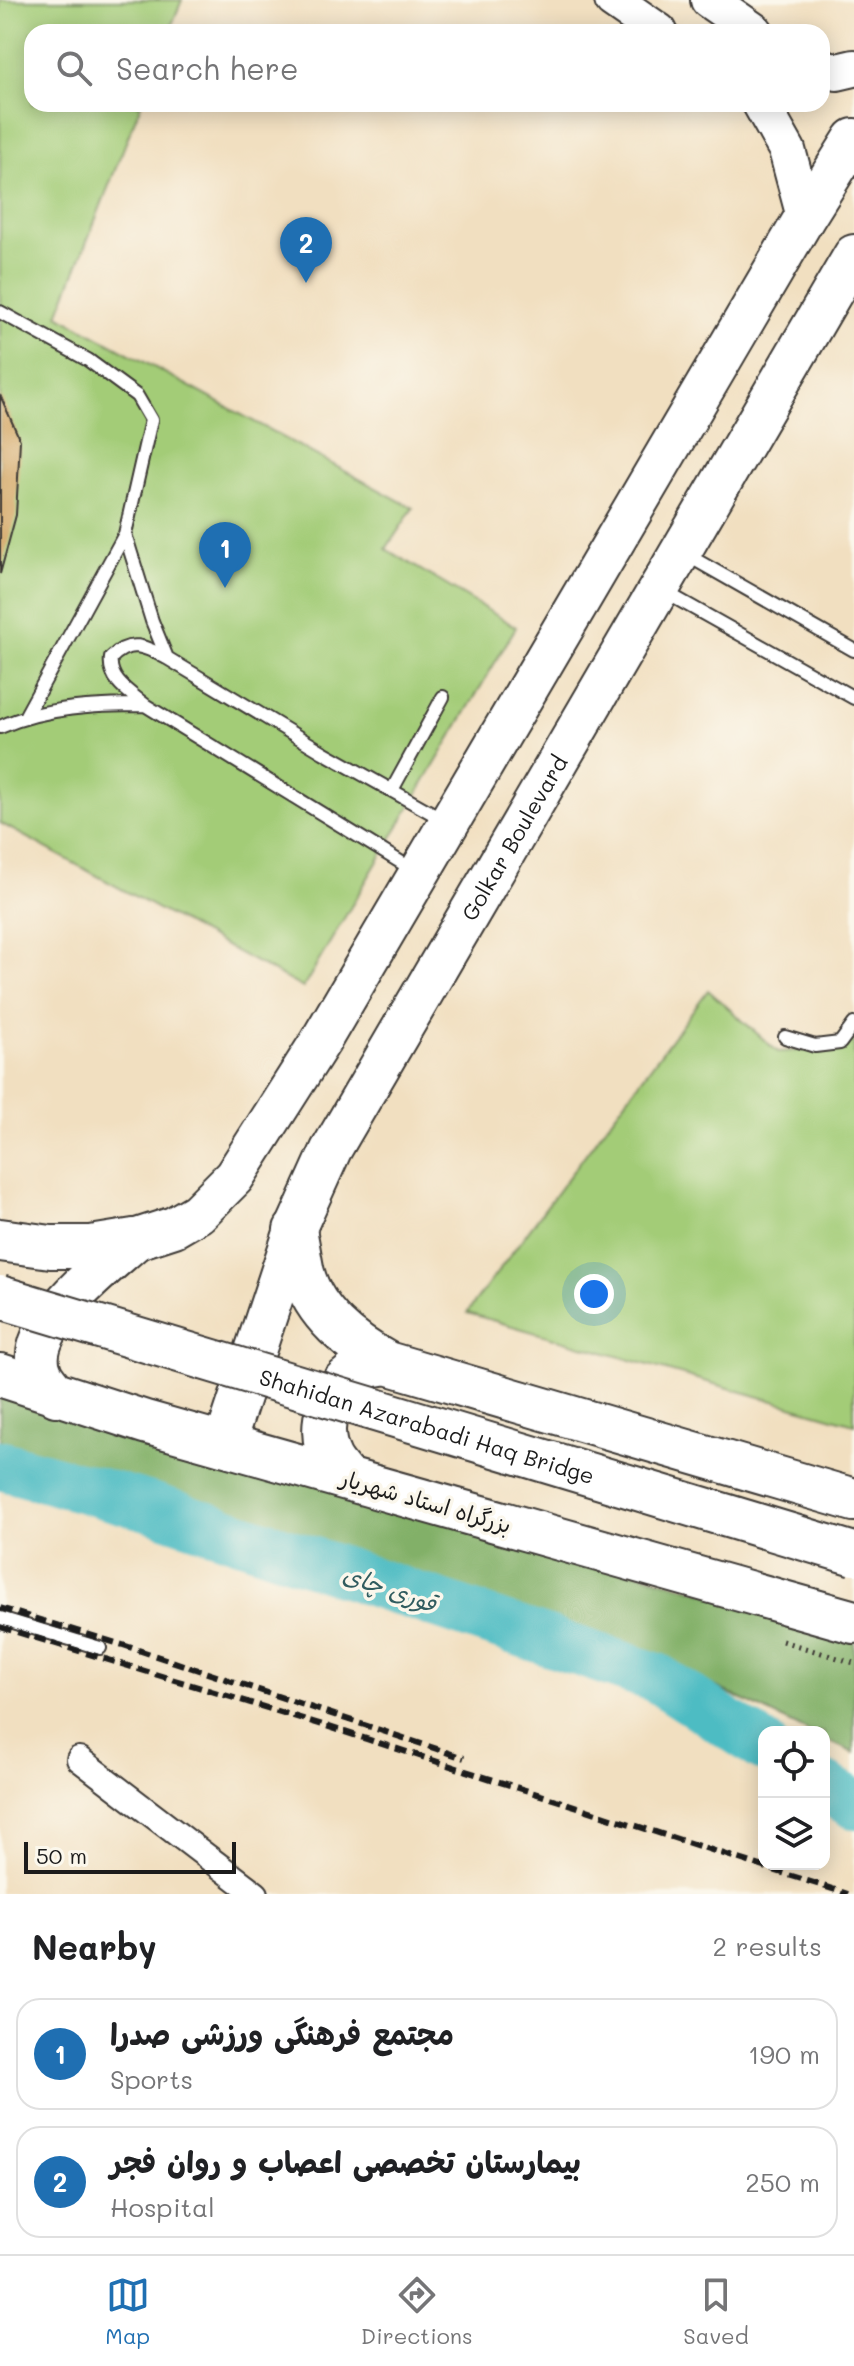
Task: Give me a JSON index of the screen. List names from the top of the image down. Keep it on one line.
{"streets":{"highway":["Shahidan Azarabadi Haq Bridge","بزرگراه استاد شهریار"],"main road":["Golkar Boulevard"]},"crossings":[["Golkar Boulevard","بزرگراه استاد شهریار"]],"water":["قوری چای"],"scale_bar":"50 m","page":{"search":"Search here","pins":["2","1"],"scale":"50 m","heading":["Nearby","2 results"],"list":[{"mark":"1","name":"مجتمع فرهنگی ورزشی صدرا","note":"Sports","value":"190 m"},{"mark":"2","name":"بیمارستان تخصصی اعصاب و روان فجر","note":"Hospital","value":"250 m"}],"nav":["Map","Directions","Saved"]}}
